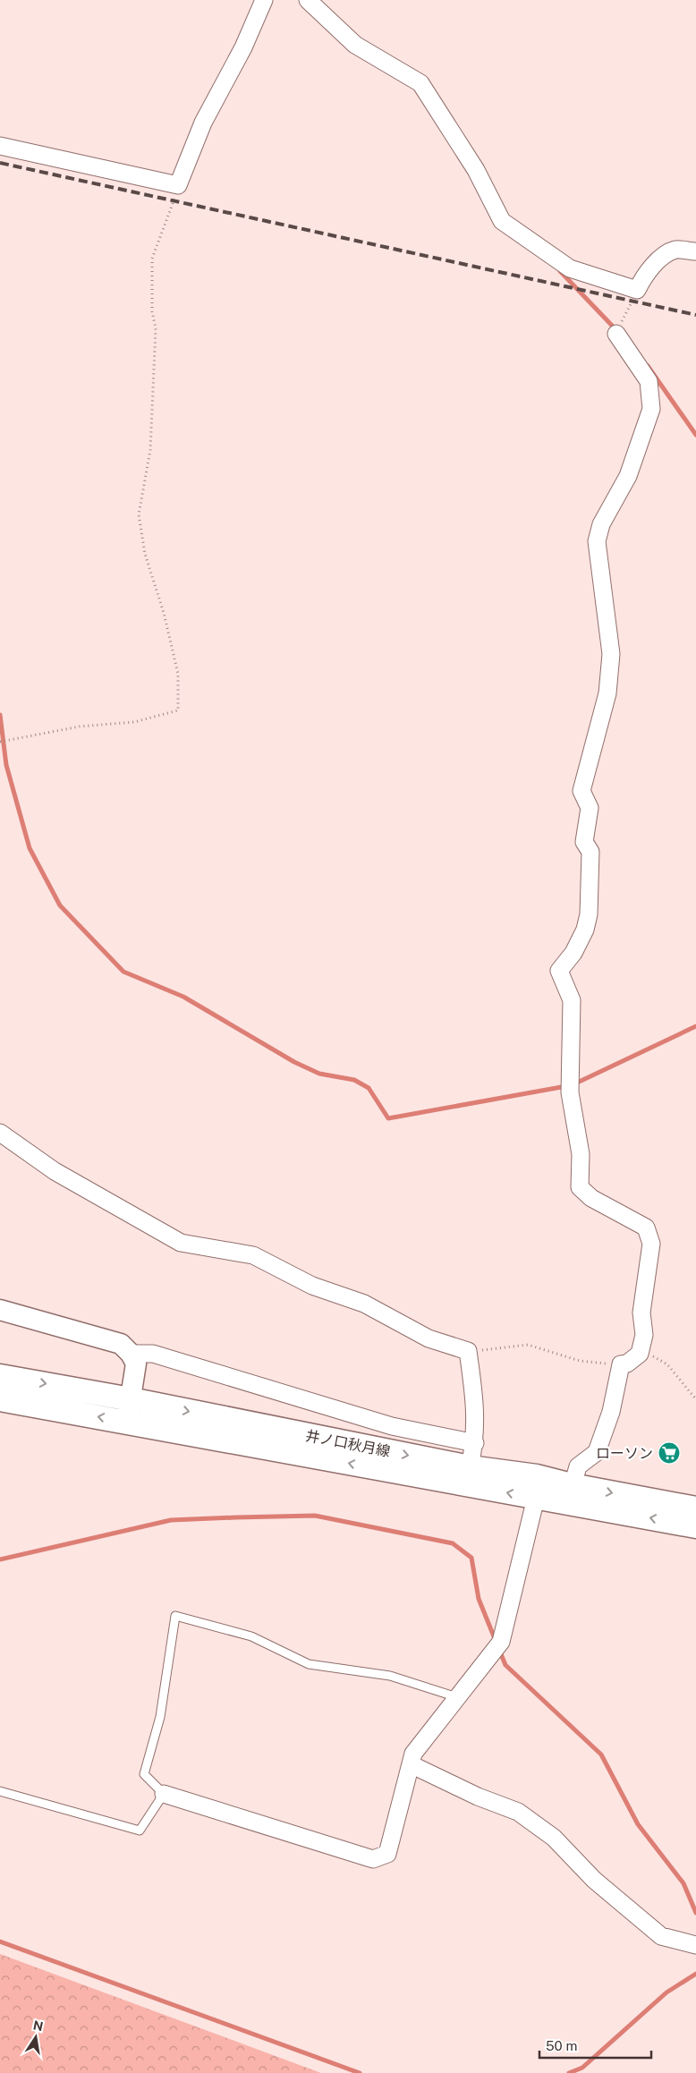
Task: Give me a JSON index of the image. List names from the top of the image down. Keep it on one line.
{"streets":{"main road":["井ノ口秋月線"]},"places":{"supermarket":["ローソン"]},"scale_bar":"50 m","north":"top"}
